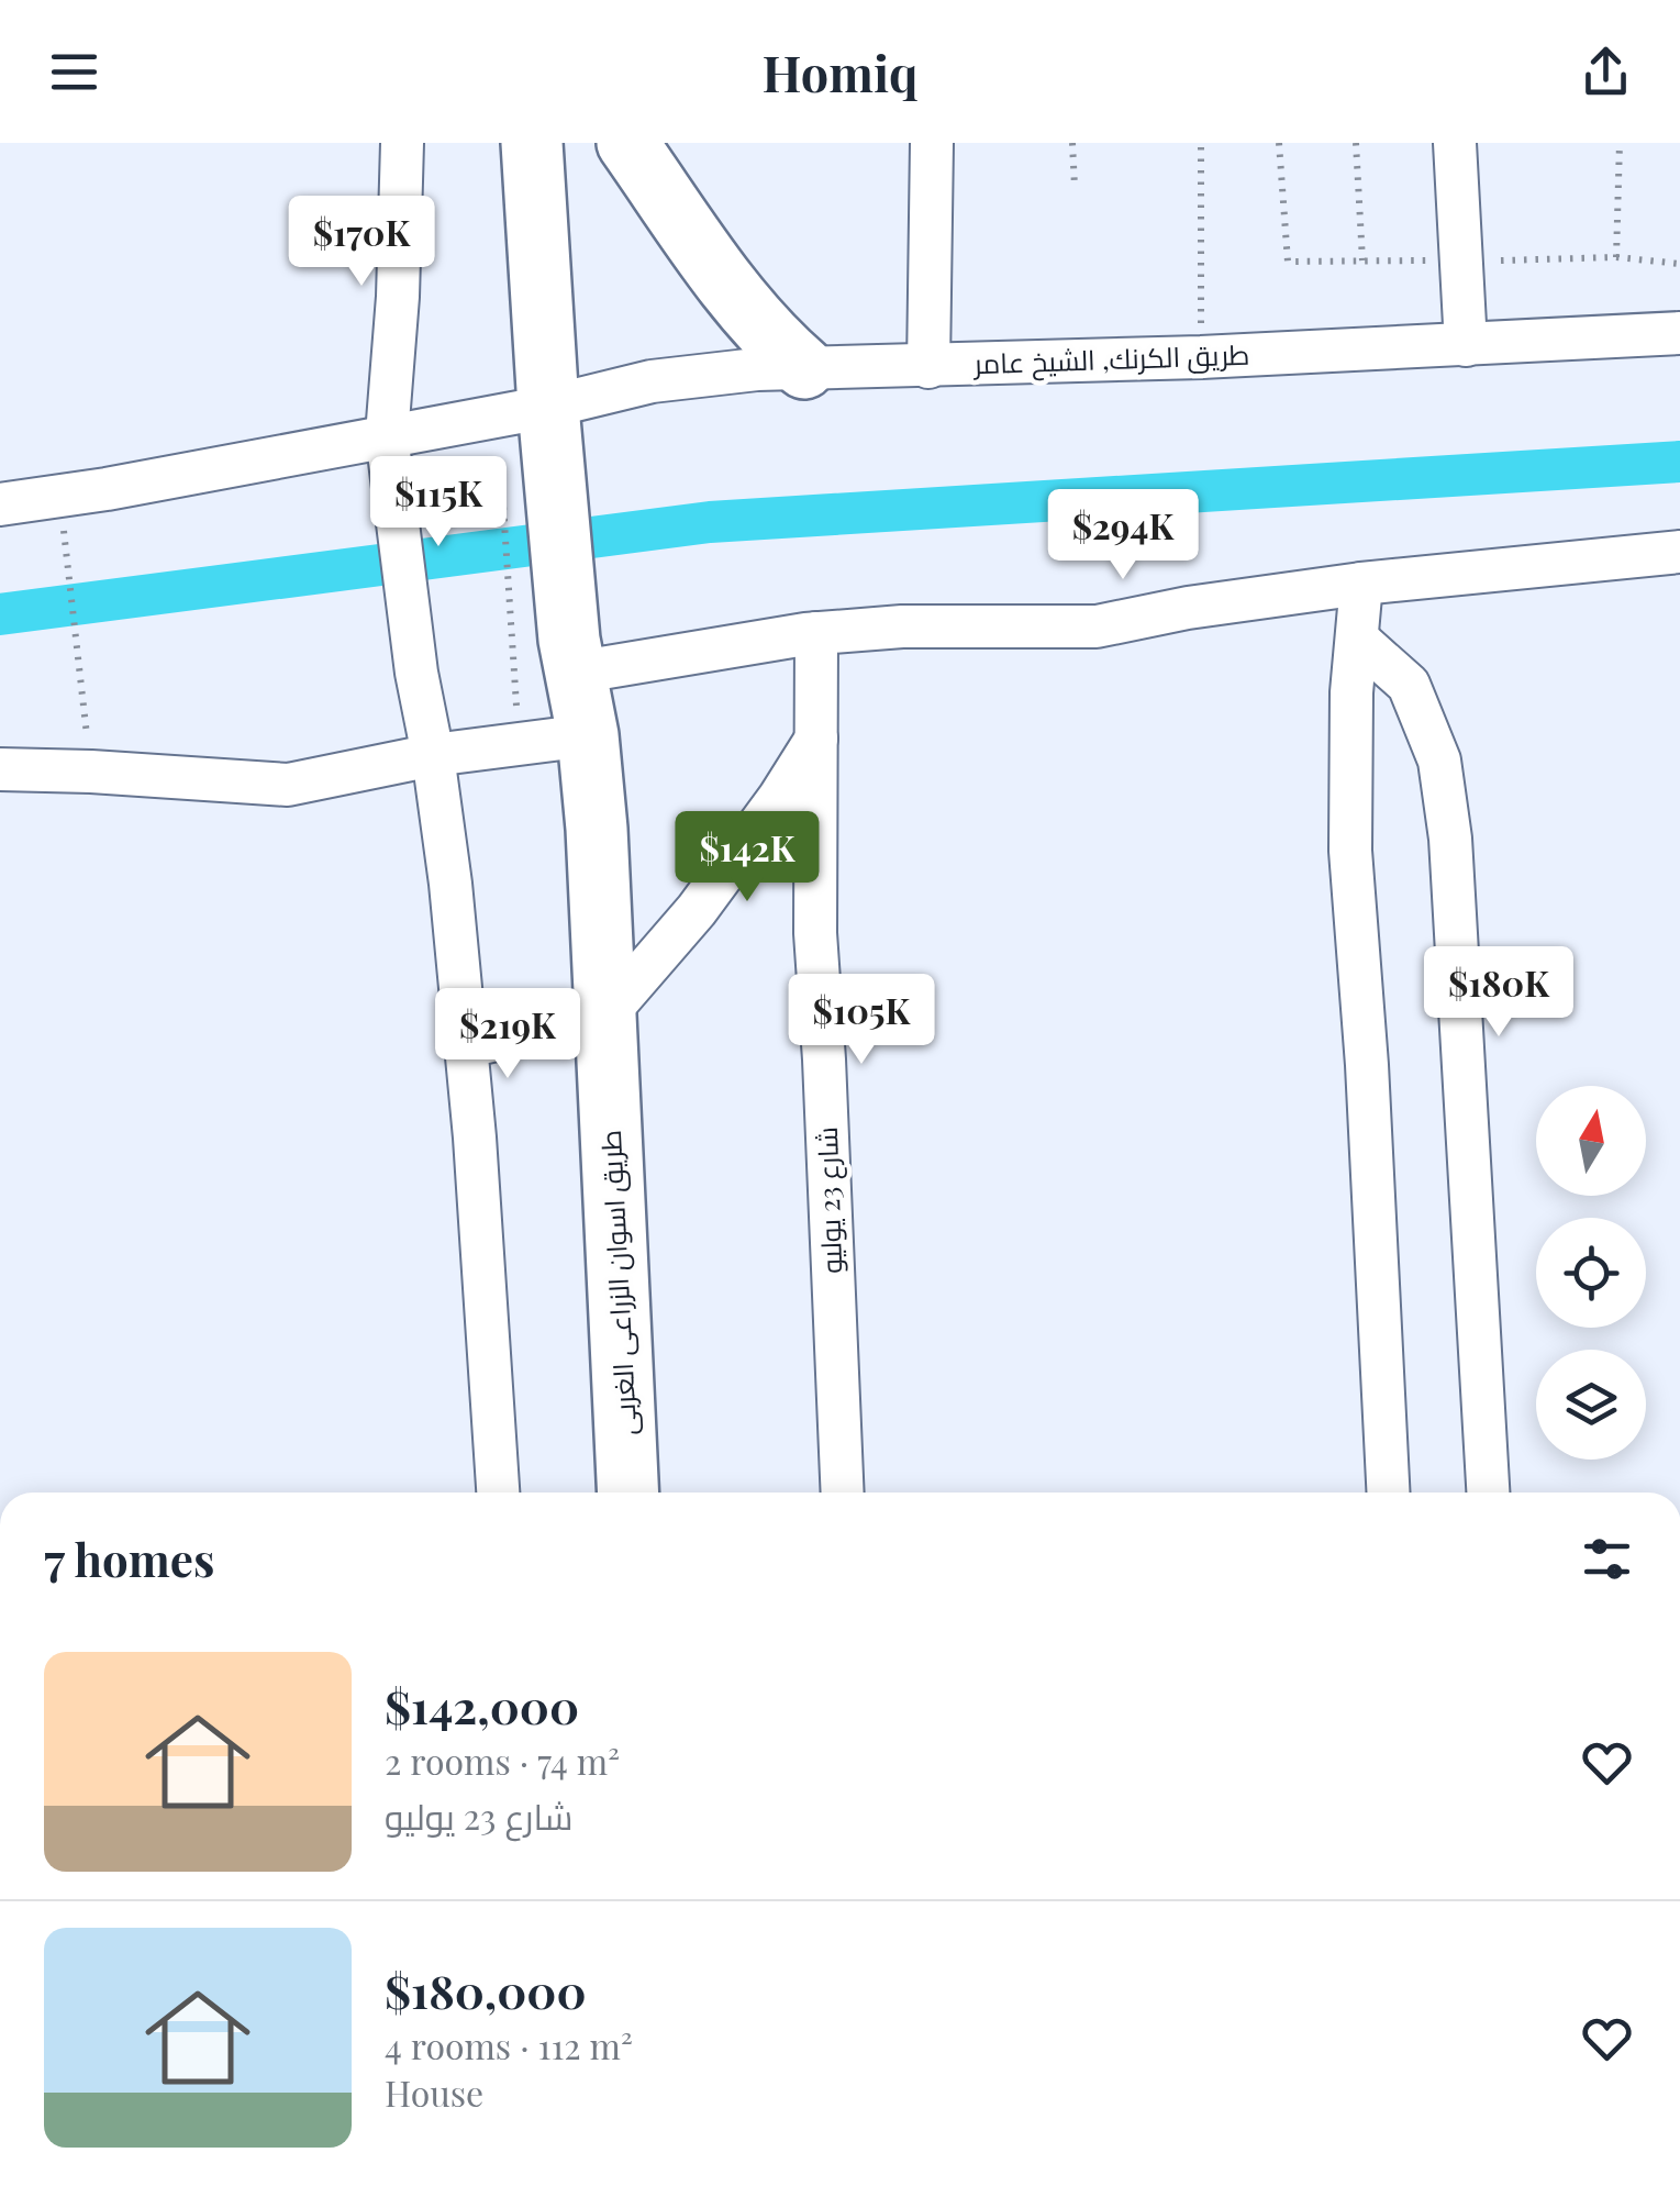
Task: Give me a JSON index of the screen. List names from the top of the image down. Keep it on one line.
{"streets":{"main road":["طريق اسوان الزراعى الغربى"],"street":["طريق الكرنك, الشيخ عامر","شارع 23 يوليو"]},"crossings":[["طريق الكرنك, الشيخ عامر","طريق اسوان الزراعى الغربى"]],"north":"top","page":{"header":"Homiq","price":["$170K","$115K","$294K","$142K","$180K","$105K","$219K"],"heading":"7 homes","list":[{"name":"$142,000","note":"2 rooms · 74 m² · شارع 23 يوليو"},{"name":"$180,000","note":"4 rooms · 112 m² · House"}]}}
